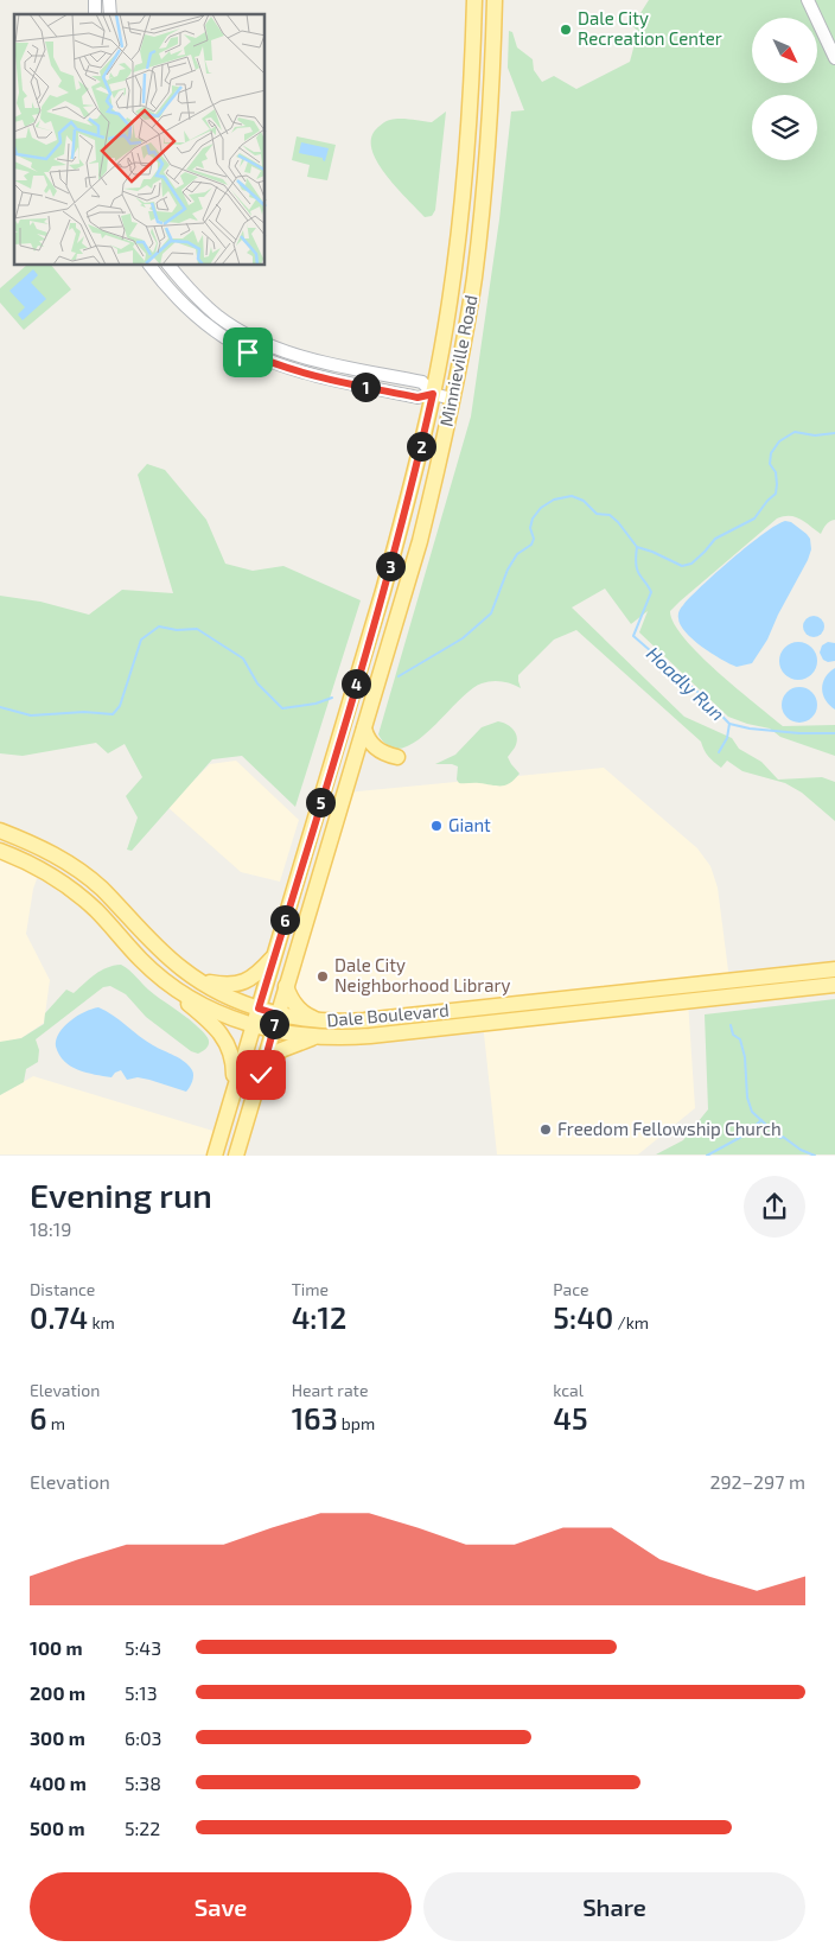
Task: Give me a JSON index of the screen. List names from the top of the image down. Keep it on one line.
{"streets":{"main road":["Minnieville Road","Dale Boulevard"]},"crossings":[["Minnieville Road","Dale Boulevard"]],"water":["Hoadly Run"],"places":["Dale City Recreation Center","Giant","Dale City Neighborhood Library","Freedom Fellowship Church"],"north":"bottom right","page":{"pins":["1","2","3","4","5","6","7"],"heading":["Evening run","18:19"],"stats":[["Distance","0.74 km"],["Time","4:12"],["Pace","5:40 /km"],["Elevation","6 m"],["Heart rate","163 bpm"],["kcal","45"]],"chart":["Elevation","292–297 m"],"list":[{"name":"100 m","note":"5:43"},{"name":"200 m","note":"5:13"},{"name":"300 m","note":"6:03"},{"name":"400 m","note":"5:38"},{"name":"500 m","note":"5:22"}],"buttons":["Save","Share"]}}
